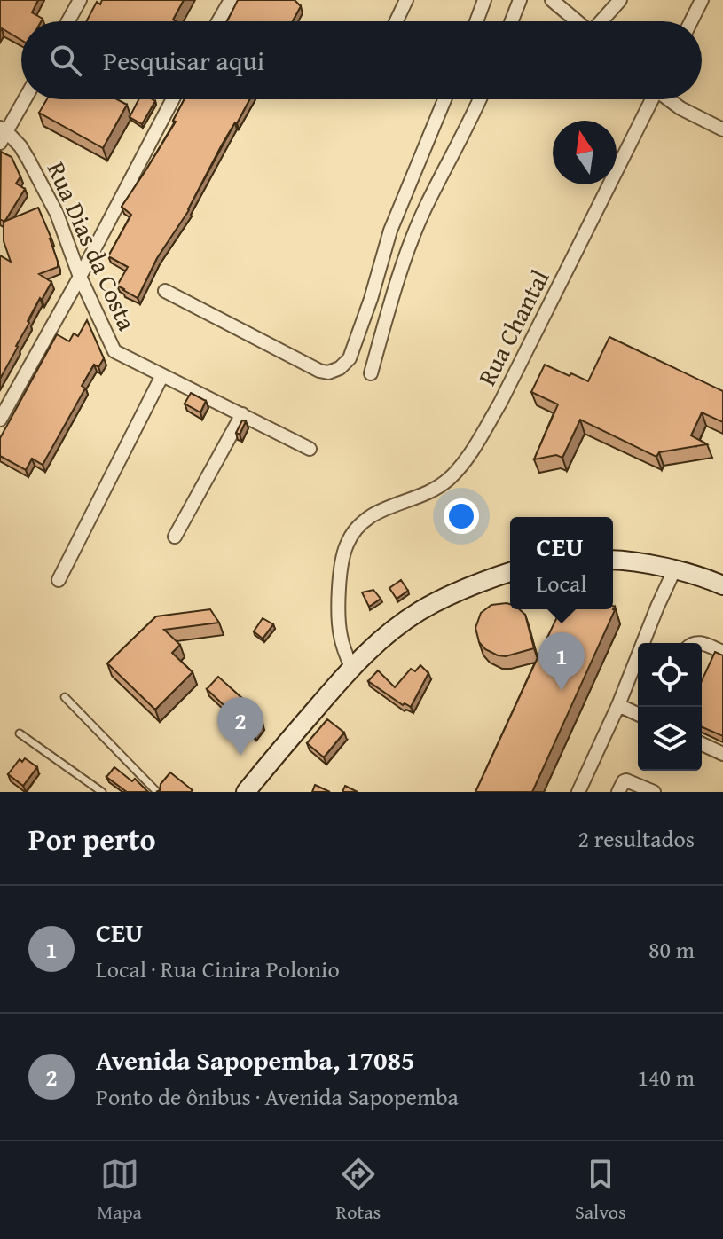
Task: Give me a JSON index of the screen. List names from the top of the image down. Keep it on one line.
{"streets":{"street":["Rua Dias da Costa","Rua Chantal"]},"north":"top","page":{"search":"Pesquisar aqui","popup":["CEU","Local"],"pins":["1","2"],"heading":["Por perto","2 resultados"],"list":[{"mark":"1","name":"CEU","note":"Local · Rua Cinira Polonio","value":"80 m"},{"mark":"2","name":"Avenida Sapopemba, 17085","note":"Ponto de ônibus · Avenida Sapopemba","value":"140 m"}],"nav":["Mapa","Rotas","Salvos"]}}
